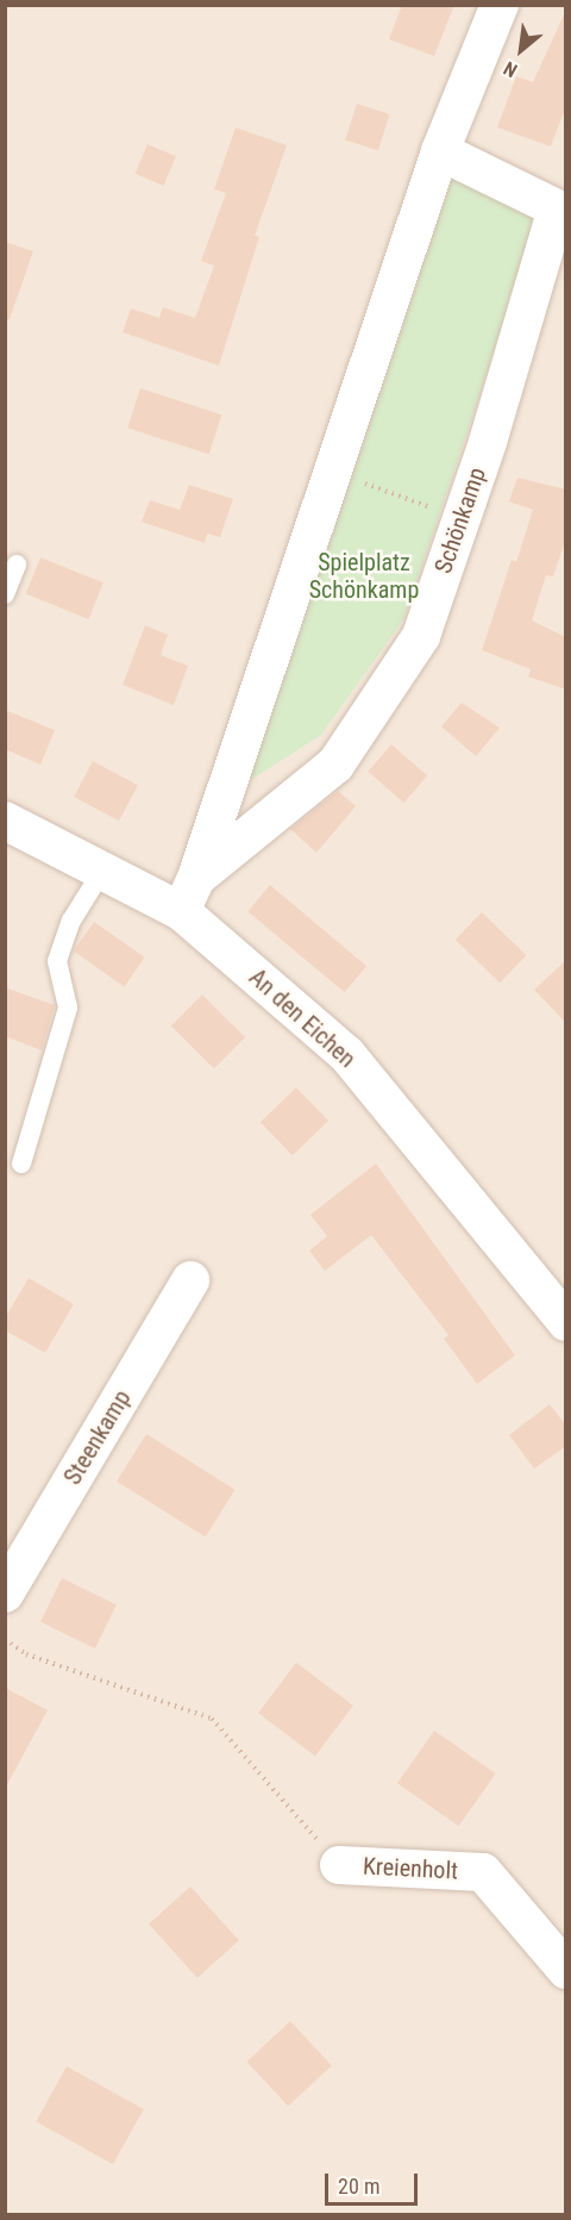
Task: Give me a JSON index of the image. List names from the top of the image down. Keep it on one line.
{"streets":{"street":["Schönkamp","An den Eichen","Steenkamp","Kreienholt"]},"crossings":[["Schönkamp","An den Eichen"]],"parks":["Spielplatz Schönkamp"],"scale_bar":"20 m","north":"bottom left"}
